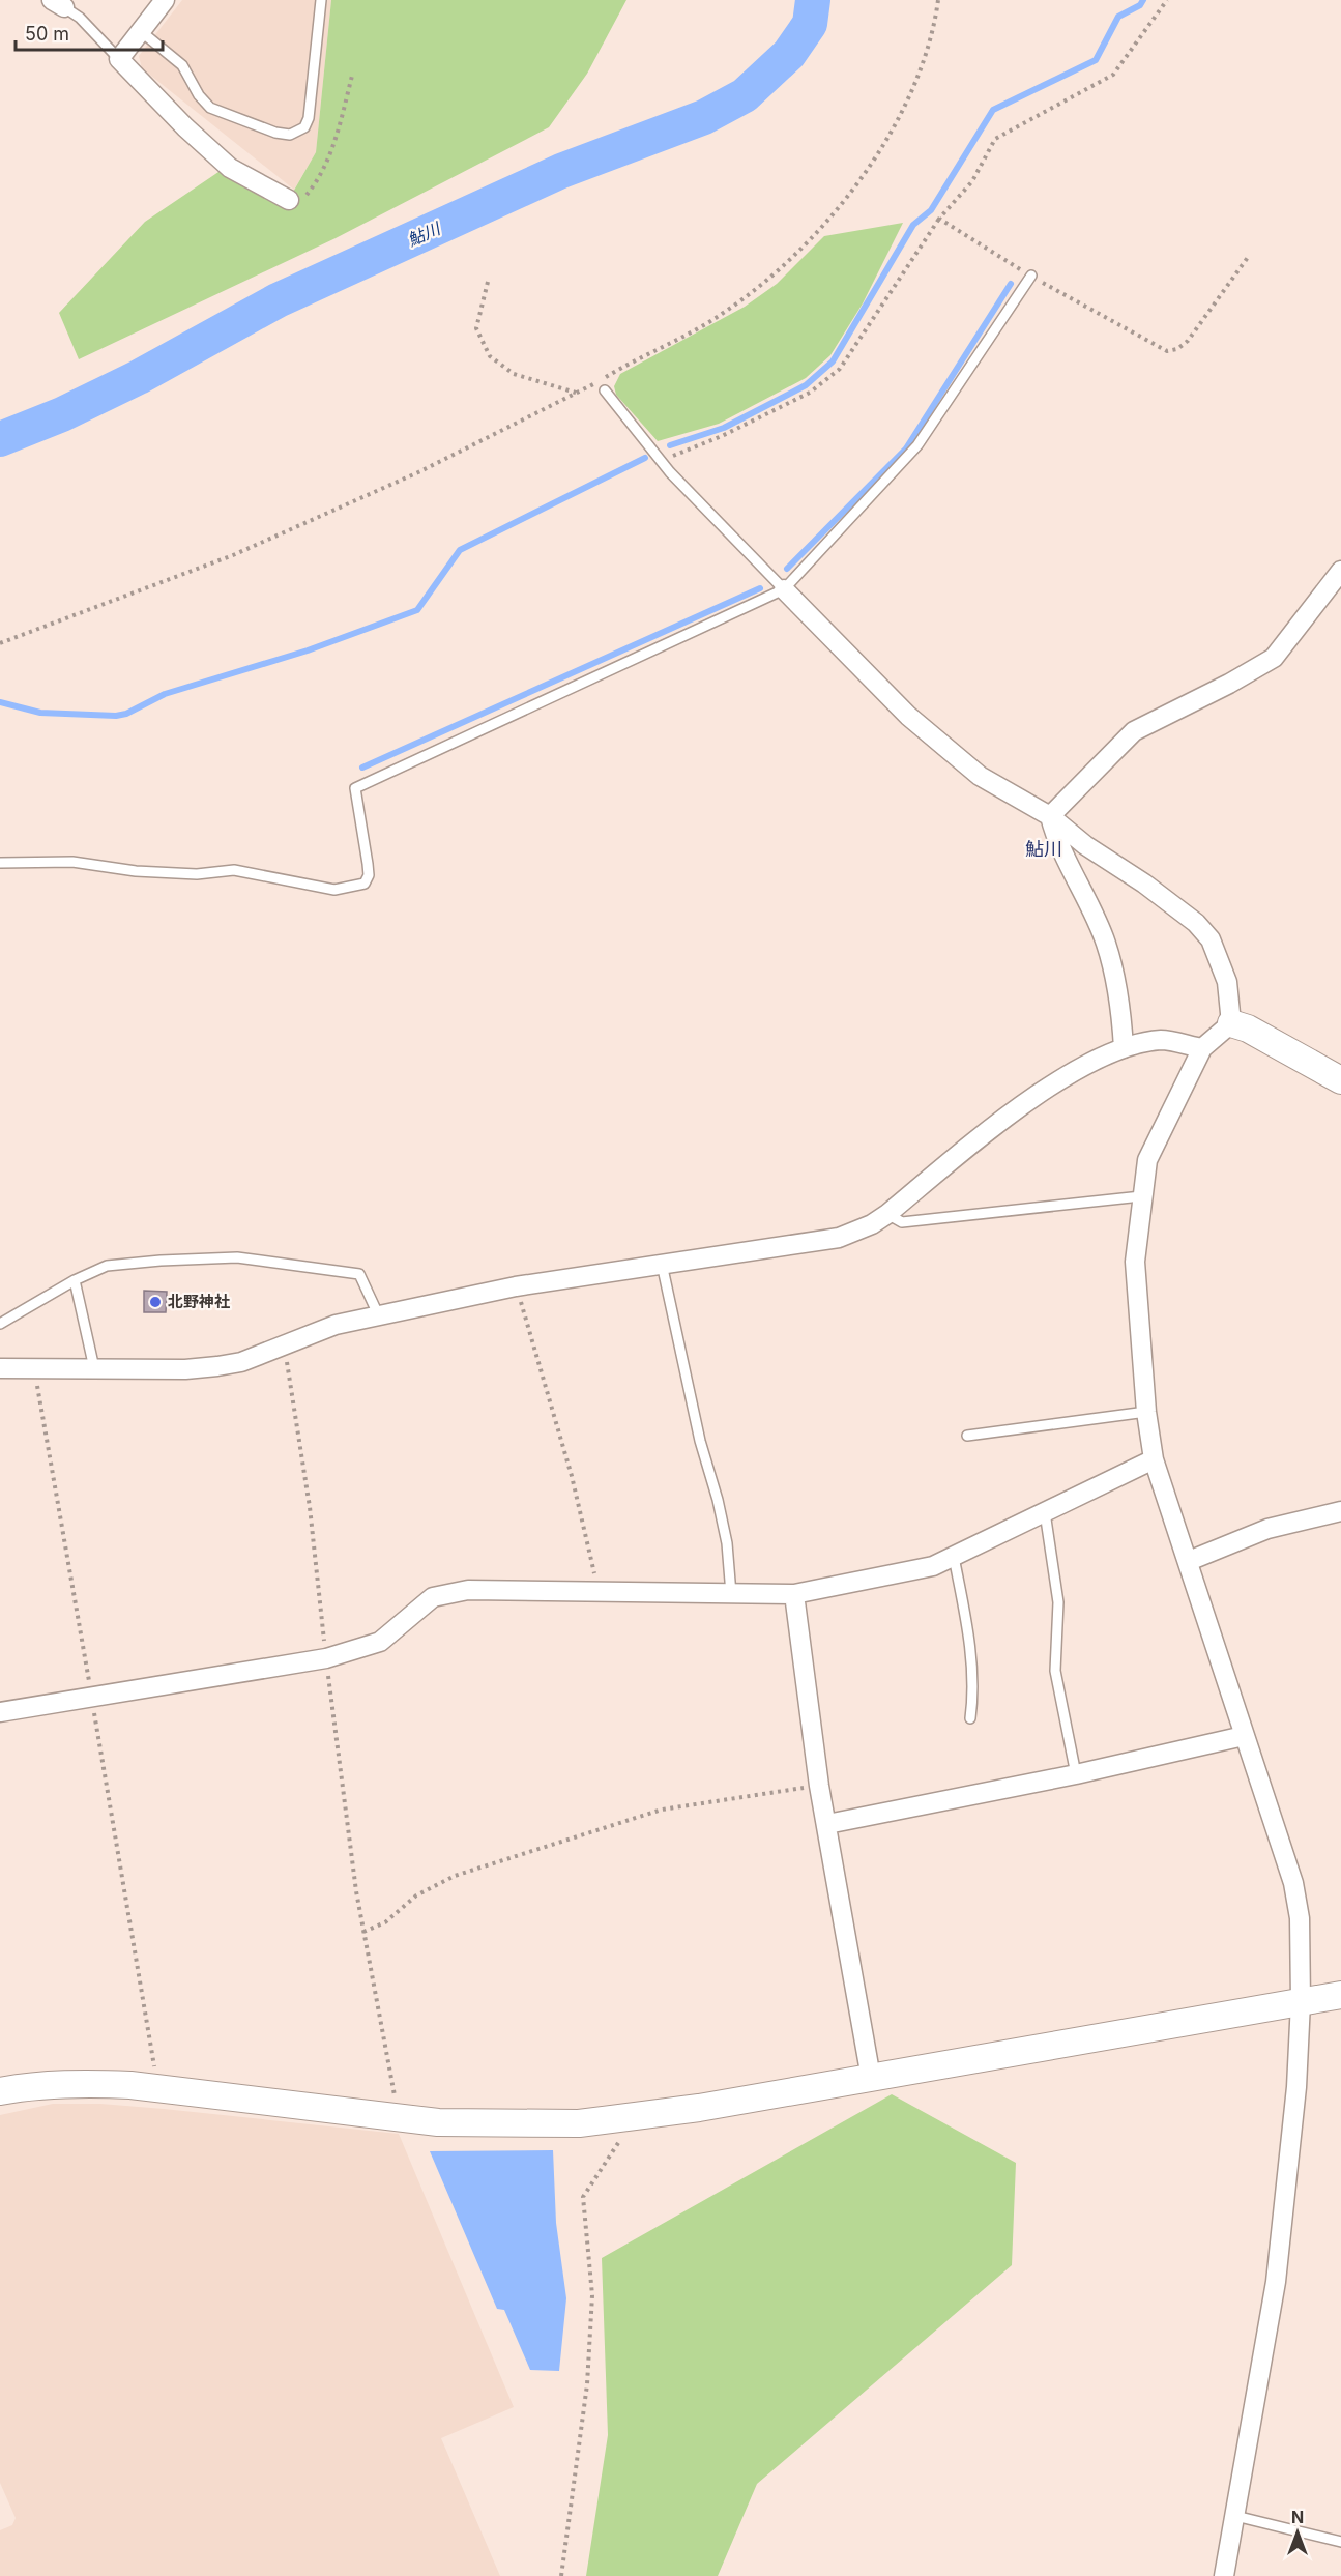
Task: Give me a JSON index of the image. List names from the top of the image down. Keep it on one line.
{"districts":["鮎川"],"water":["鮎川"],"places":["北野神社"],"scale_bar":"50 m","north":"top"}
